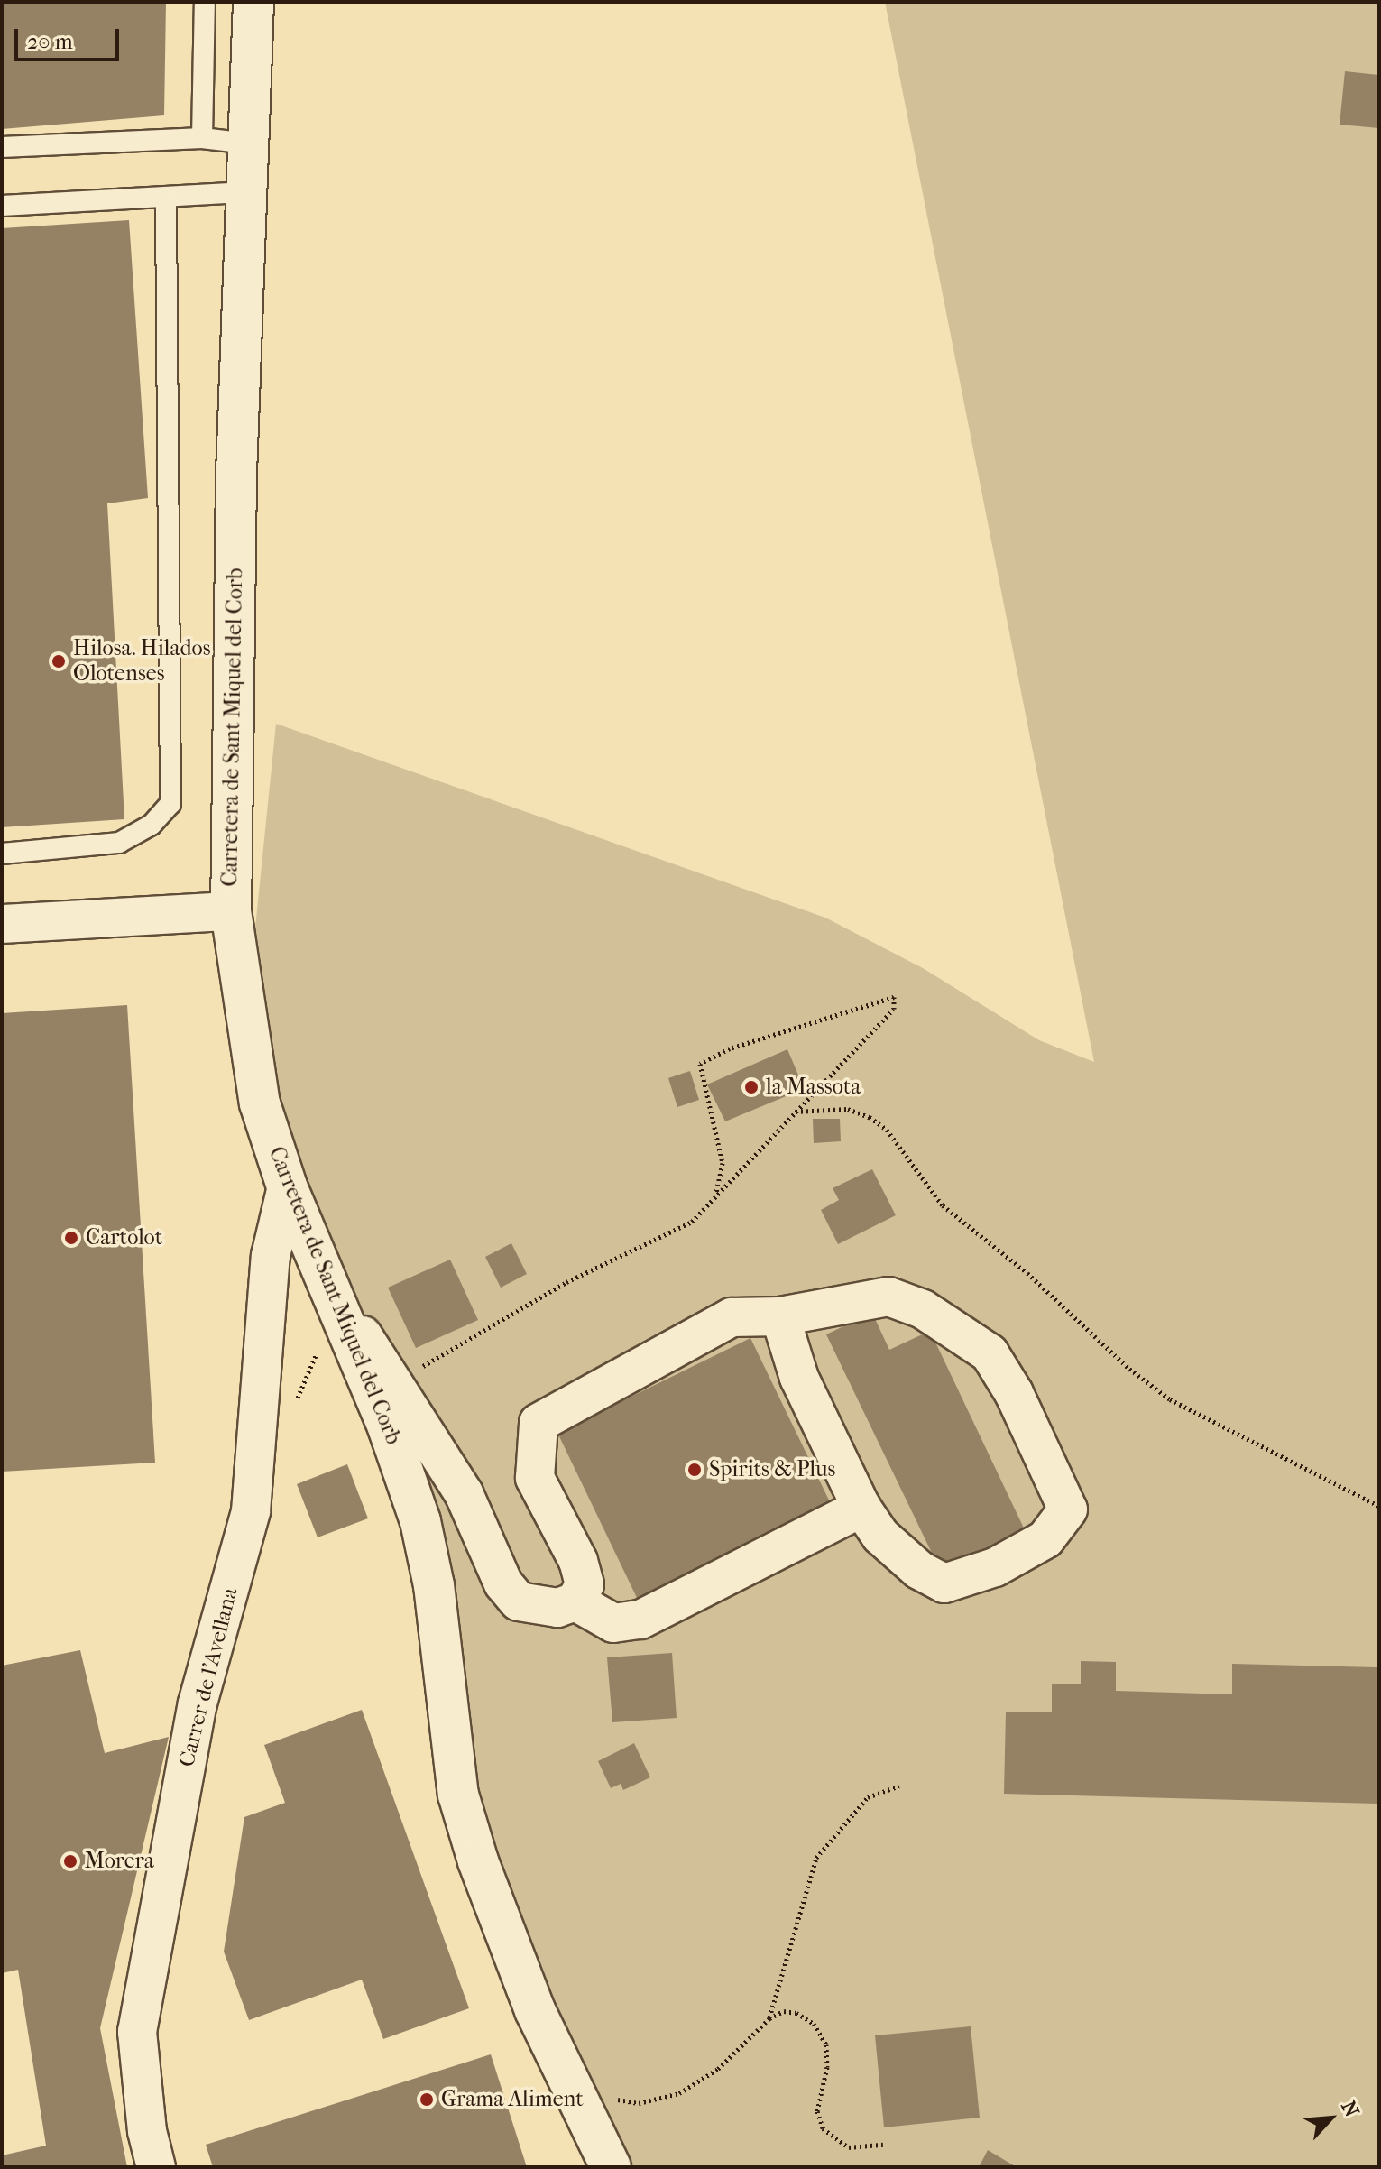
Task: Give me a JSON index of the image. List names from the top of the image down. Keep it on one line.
{"streets":{"street":["Carretera de Sant Miquel del Corb","Carrer de l'Avellana"]},"crossings":[["Carretera de Sant Miquel del Corb","Carrer de l'Avellana"]],"places":["Hilosa. Hilados Olotenses","la Massota","Cartolot","Spirits & Plus","Morera","Grama Aliment"],"scale_bar":"20 m","north":"top right"}
